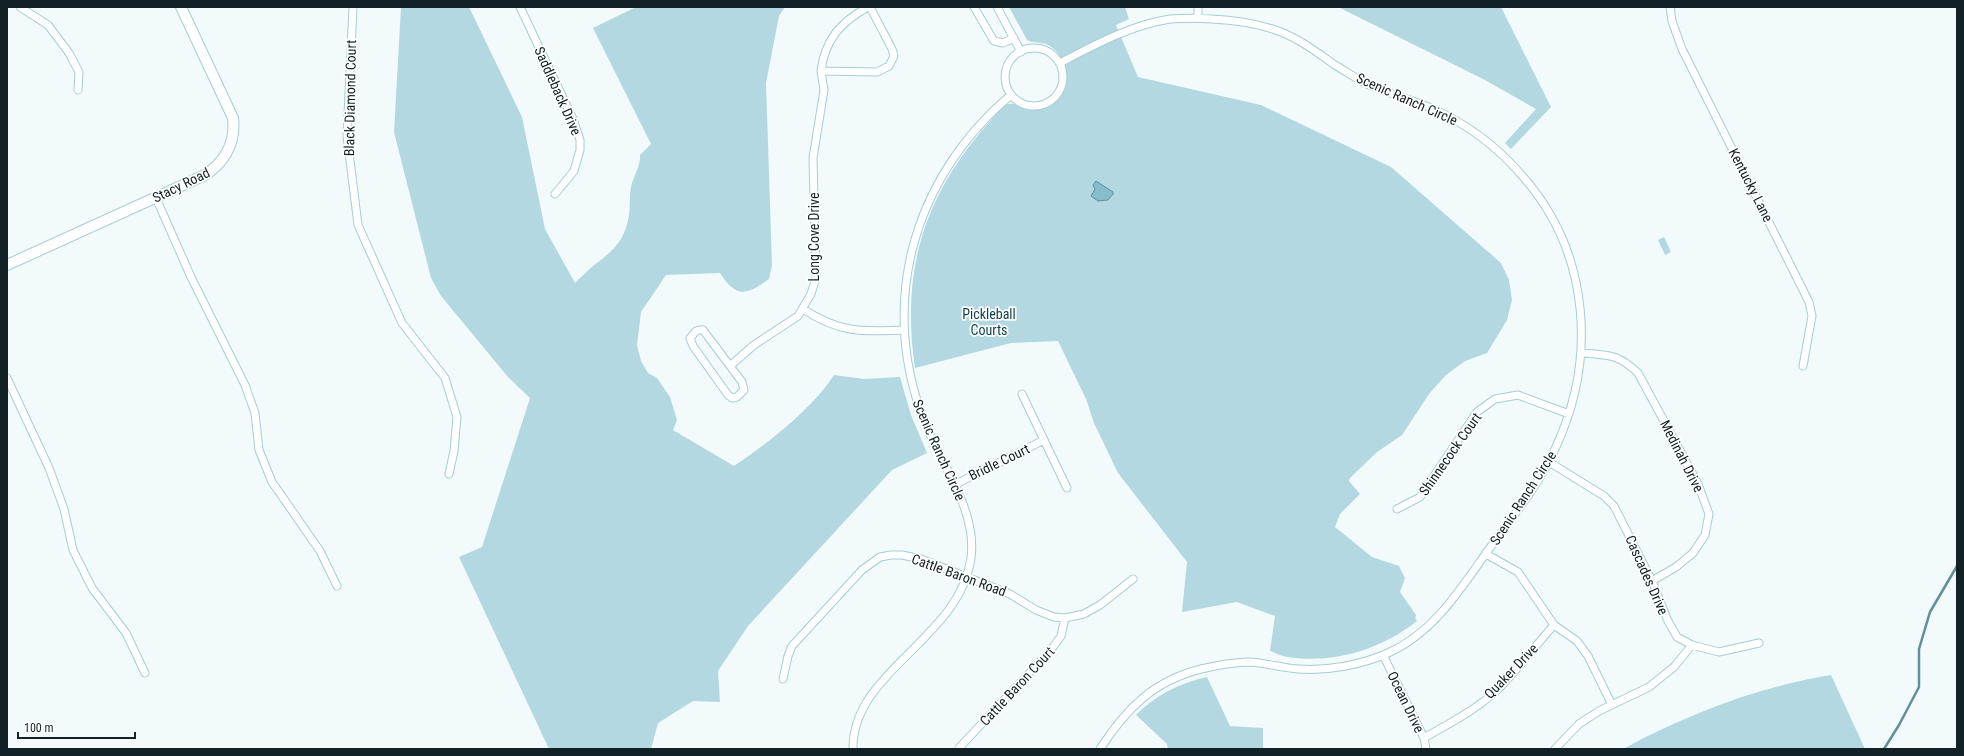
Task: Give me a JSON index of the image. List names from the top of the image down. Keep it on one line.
{"streets":{"main road":["Stacy Road"],"street":["Saddleback Drive","Black Diamond Court","Scenic Ranch Circle","Kentucky Lane","Long Cove Drive","Shinnecock Court","Medinah Drive","Bridle Court","Cattle Baron Road","Cascades Drive","Quaker Drive","Cattle Baron Court","Ocean Drive"]},"crossings":[["Scenic Ranch Circle","Shinnecock Court"],["Scenic Ranch Circle","Medinah Drive"],["Scenic Ranch Circle","Bridle Court"],["Scenic Ranch Circle","Cattle Baron Road"],["Scenic Ranch Circle","Cascades Drive"],["Scenic Ranch Circle","Ocean Drive"],["Medinah Drive","Cascades Drive"],["Cattle Baron Road","Cattle Baron Court"],["Quaker Drive","Ocean Drive"]],"parks":["Pickleball Courts"],"scale_bar":"100 m"}
